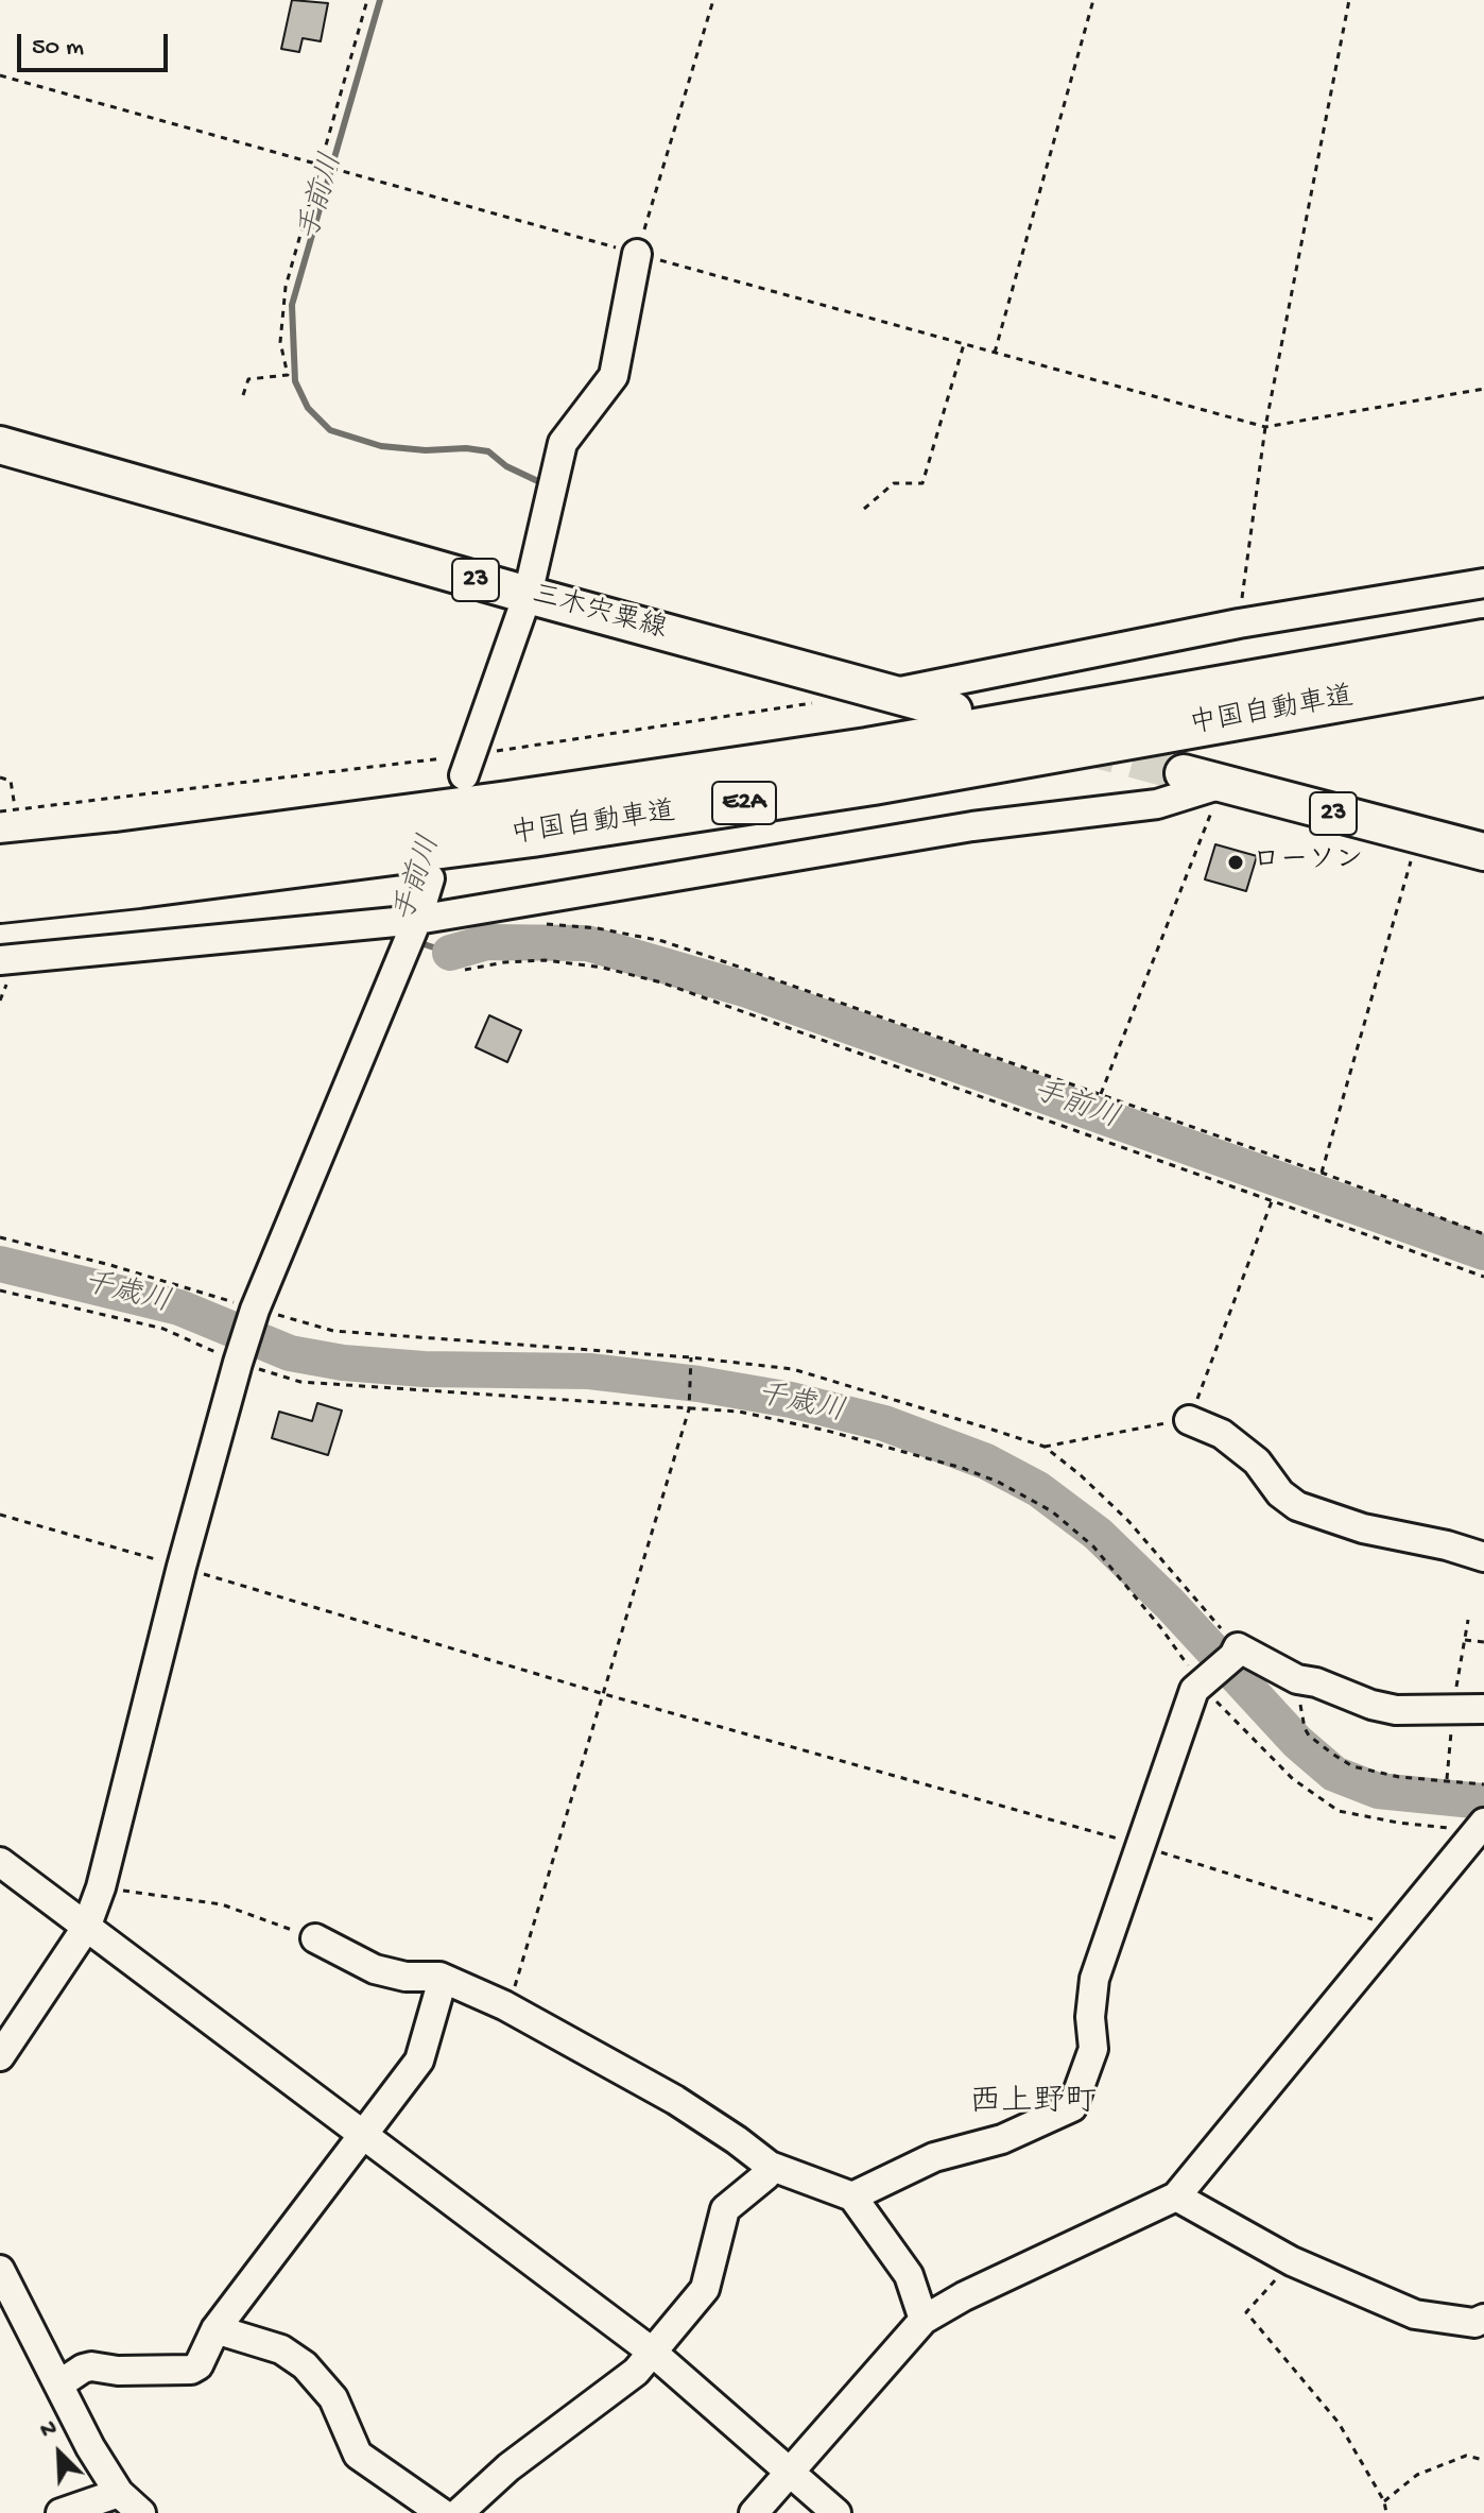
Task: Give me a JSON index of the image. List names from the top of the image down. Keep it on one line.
{"streets":{"highway":["中国自動車道","E2A"],"main road":["23","三木宍粟線"]},"districts":["西上野町"],"water":["手前川","千歳川"],"places":["ローソン"],"scale_bar":"50 m","north":"top left"}
